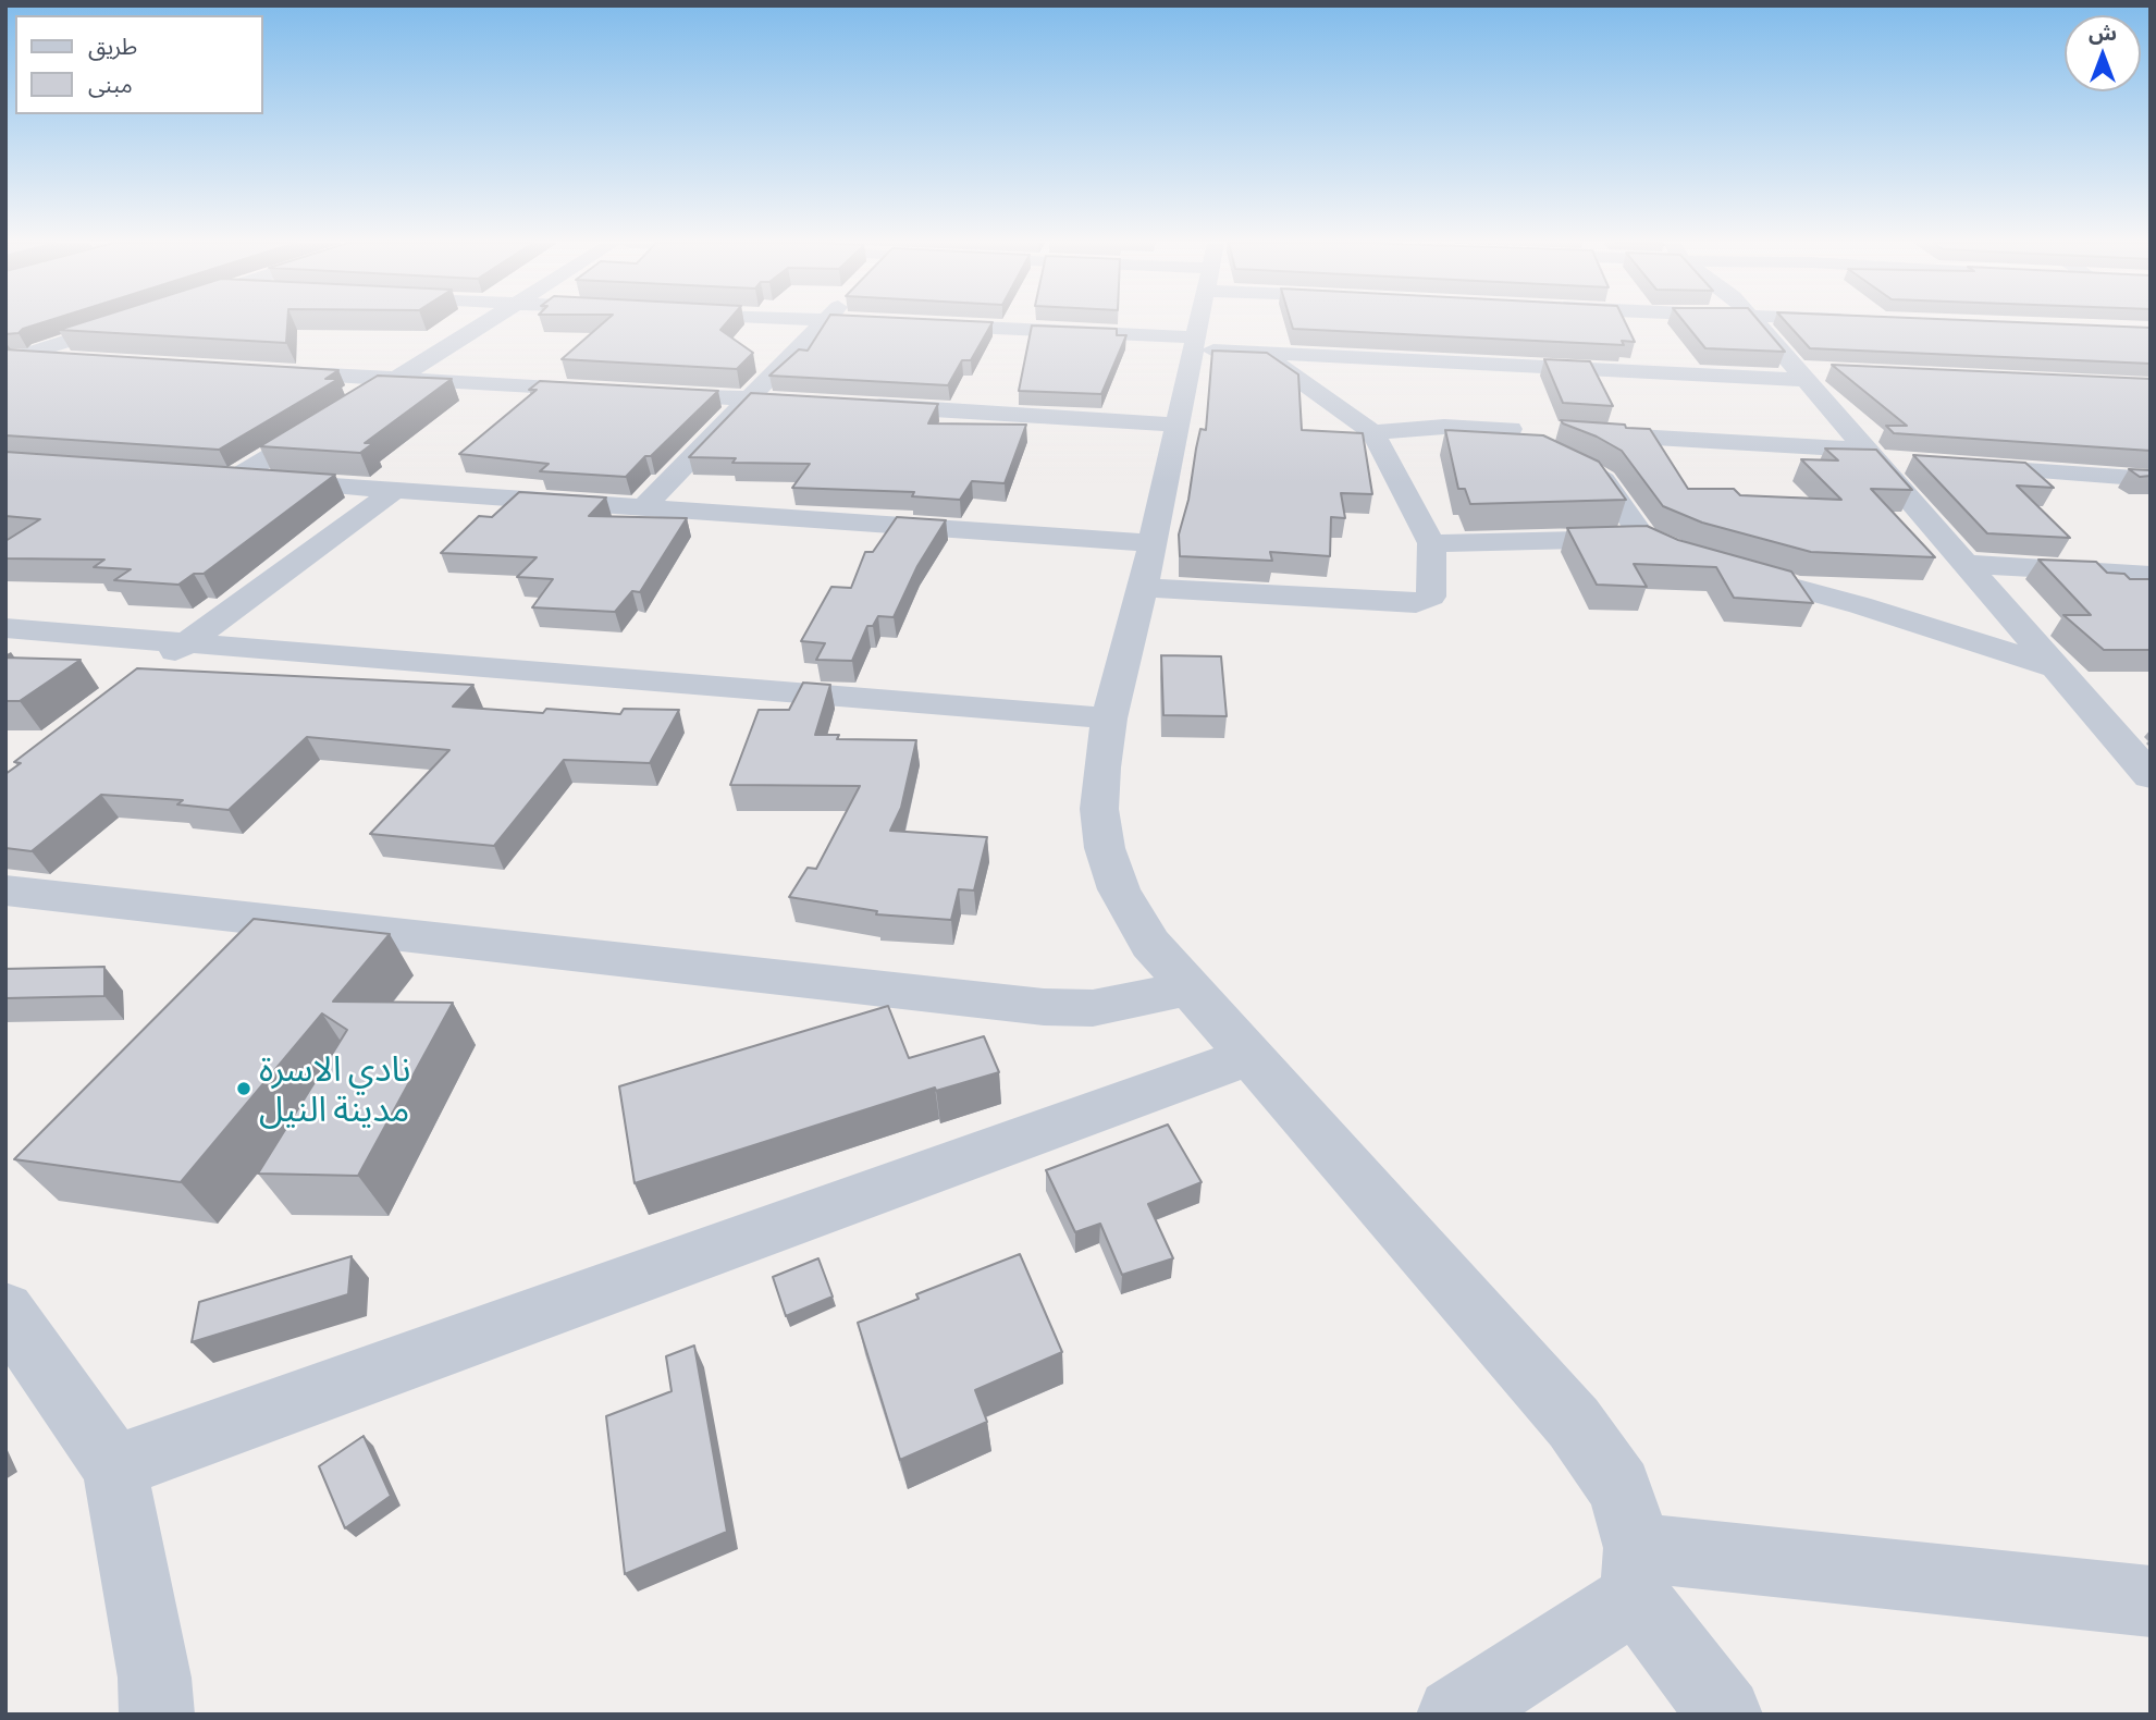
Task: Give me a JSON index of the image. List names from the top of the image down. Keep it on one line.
{"places":["نادي الاسرة مدينة النيل"],"legend":["طريق","مبنى"],"north":"top"}
